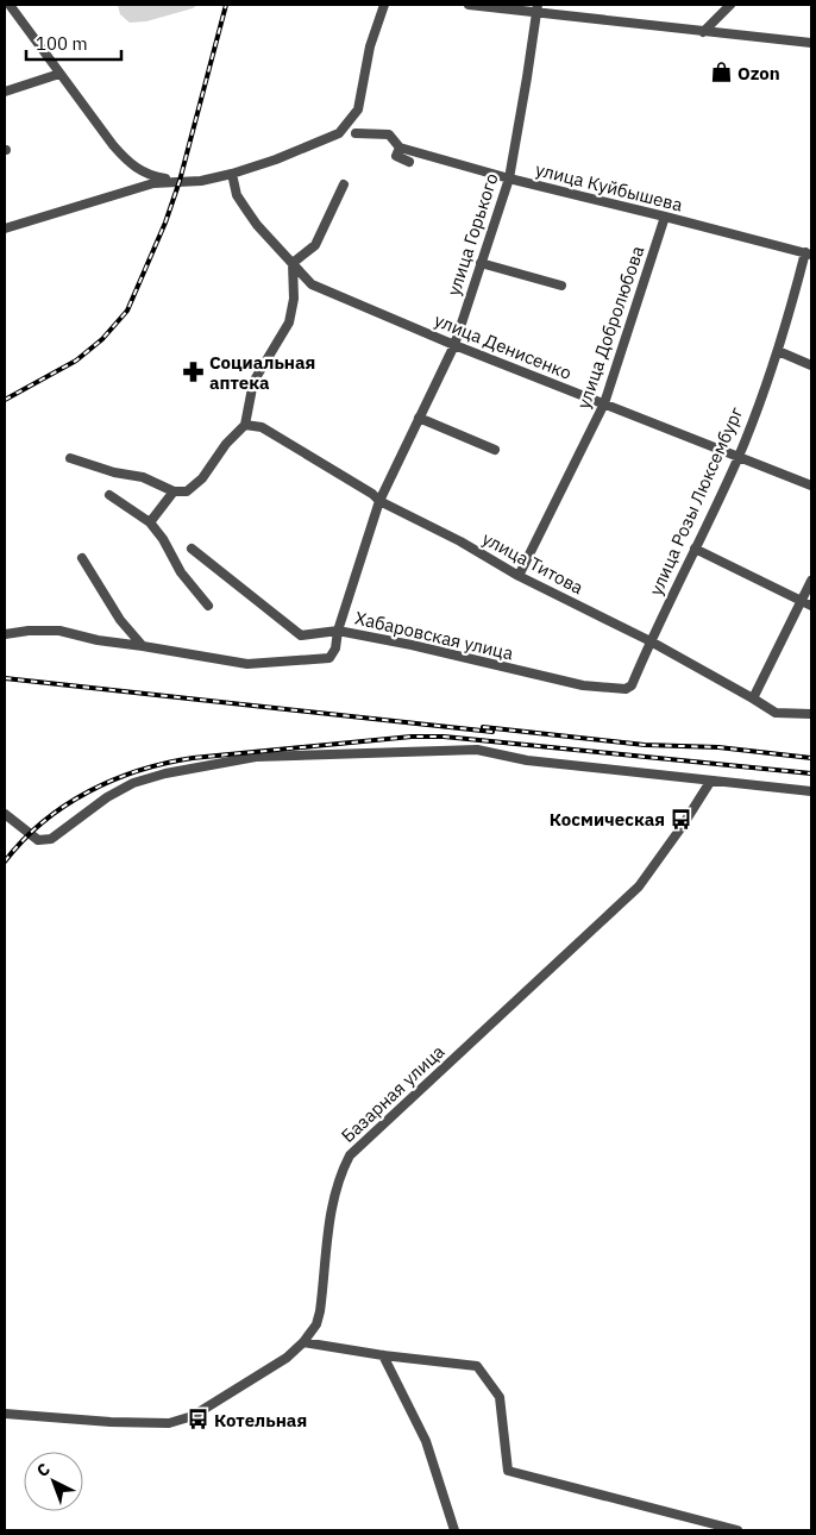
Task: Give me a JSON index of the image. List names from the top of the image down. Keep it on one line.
{"streets":{"street":["улица Куйбышева","улица Горького","улица Добролюбова","улица Денисенко","улица Розы Люксембург","улица Титова","Хабаровская улица","Базарная улица"]},"crossings":[["улица Куйбышева","улица Горького"],["улица Куйбышева","улица Добролюбова"],["улица Куйбышева","улица Розы Люксембург"],["улица Горького","улица Денисенко"],["улица Горького","улица Титова"],["улица Горького","Хабаровская улица"],["улица Добролюбова","улица Денисенко"],["улица Добролюбова","улица Титова"],["улица Денисенко","улица Розы Люксембург"],["улица Розы Люксембург","улица Титова"],["улица Розы Люксембург","Хабаровская улица"]],"places":{"shop":["Ozon"],"pharmacy":["Социальная аптека"],"bus stop":["Космическая","Котельная"]},"scale_bar":"100 m","north":"top left"}
